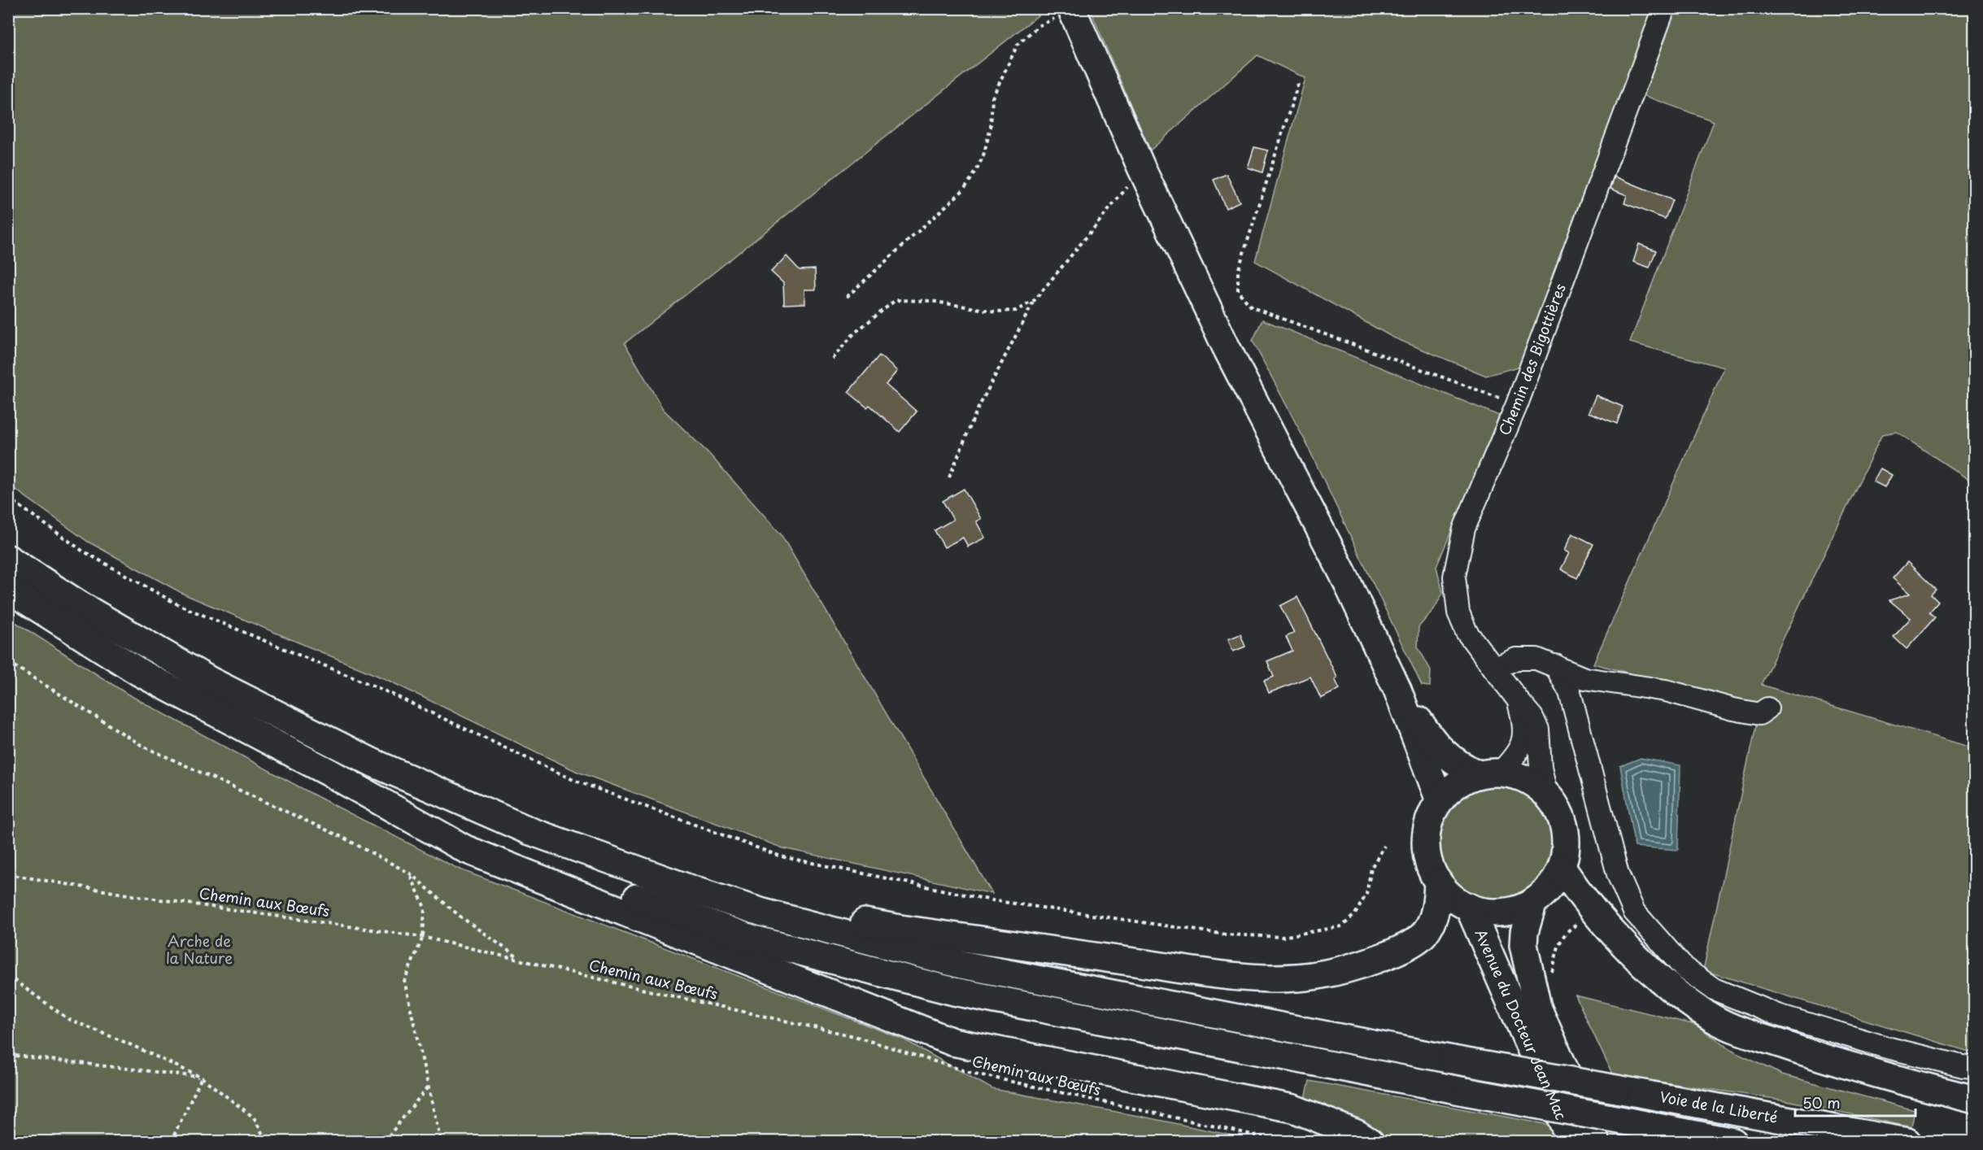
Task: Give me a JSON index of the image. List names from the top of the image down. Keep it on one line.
{"streets":{"main road":["Avenue du Docteur Jean Mac","Voie de la Liberté"],"street":["Chemin des Bigottières"],"path":["Chemin aux Bœufs"]},"crossings":[["Chemin des Bigottières","Avenue du Docteur Jean Mac"]],"parks":["Arche de la Nature"],"scale_bar":"50 m"}
